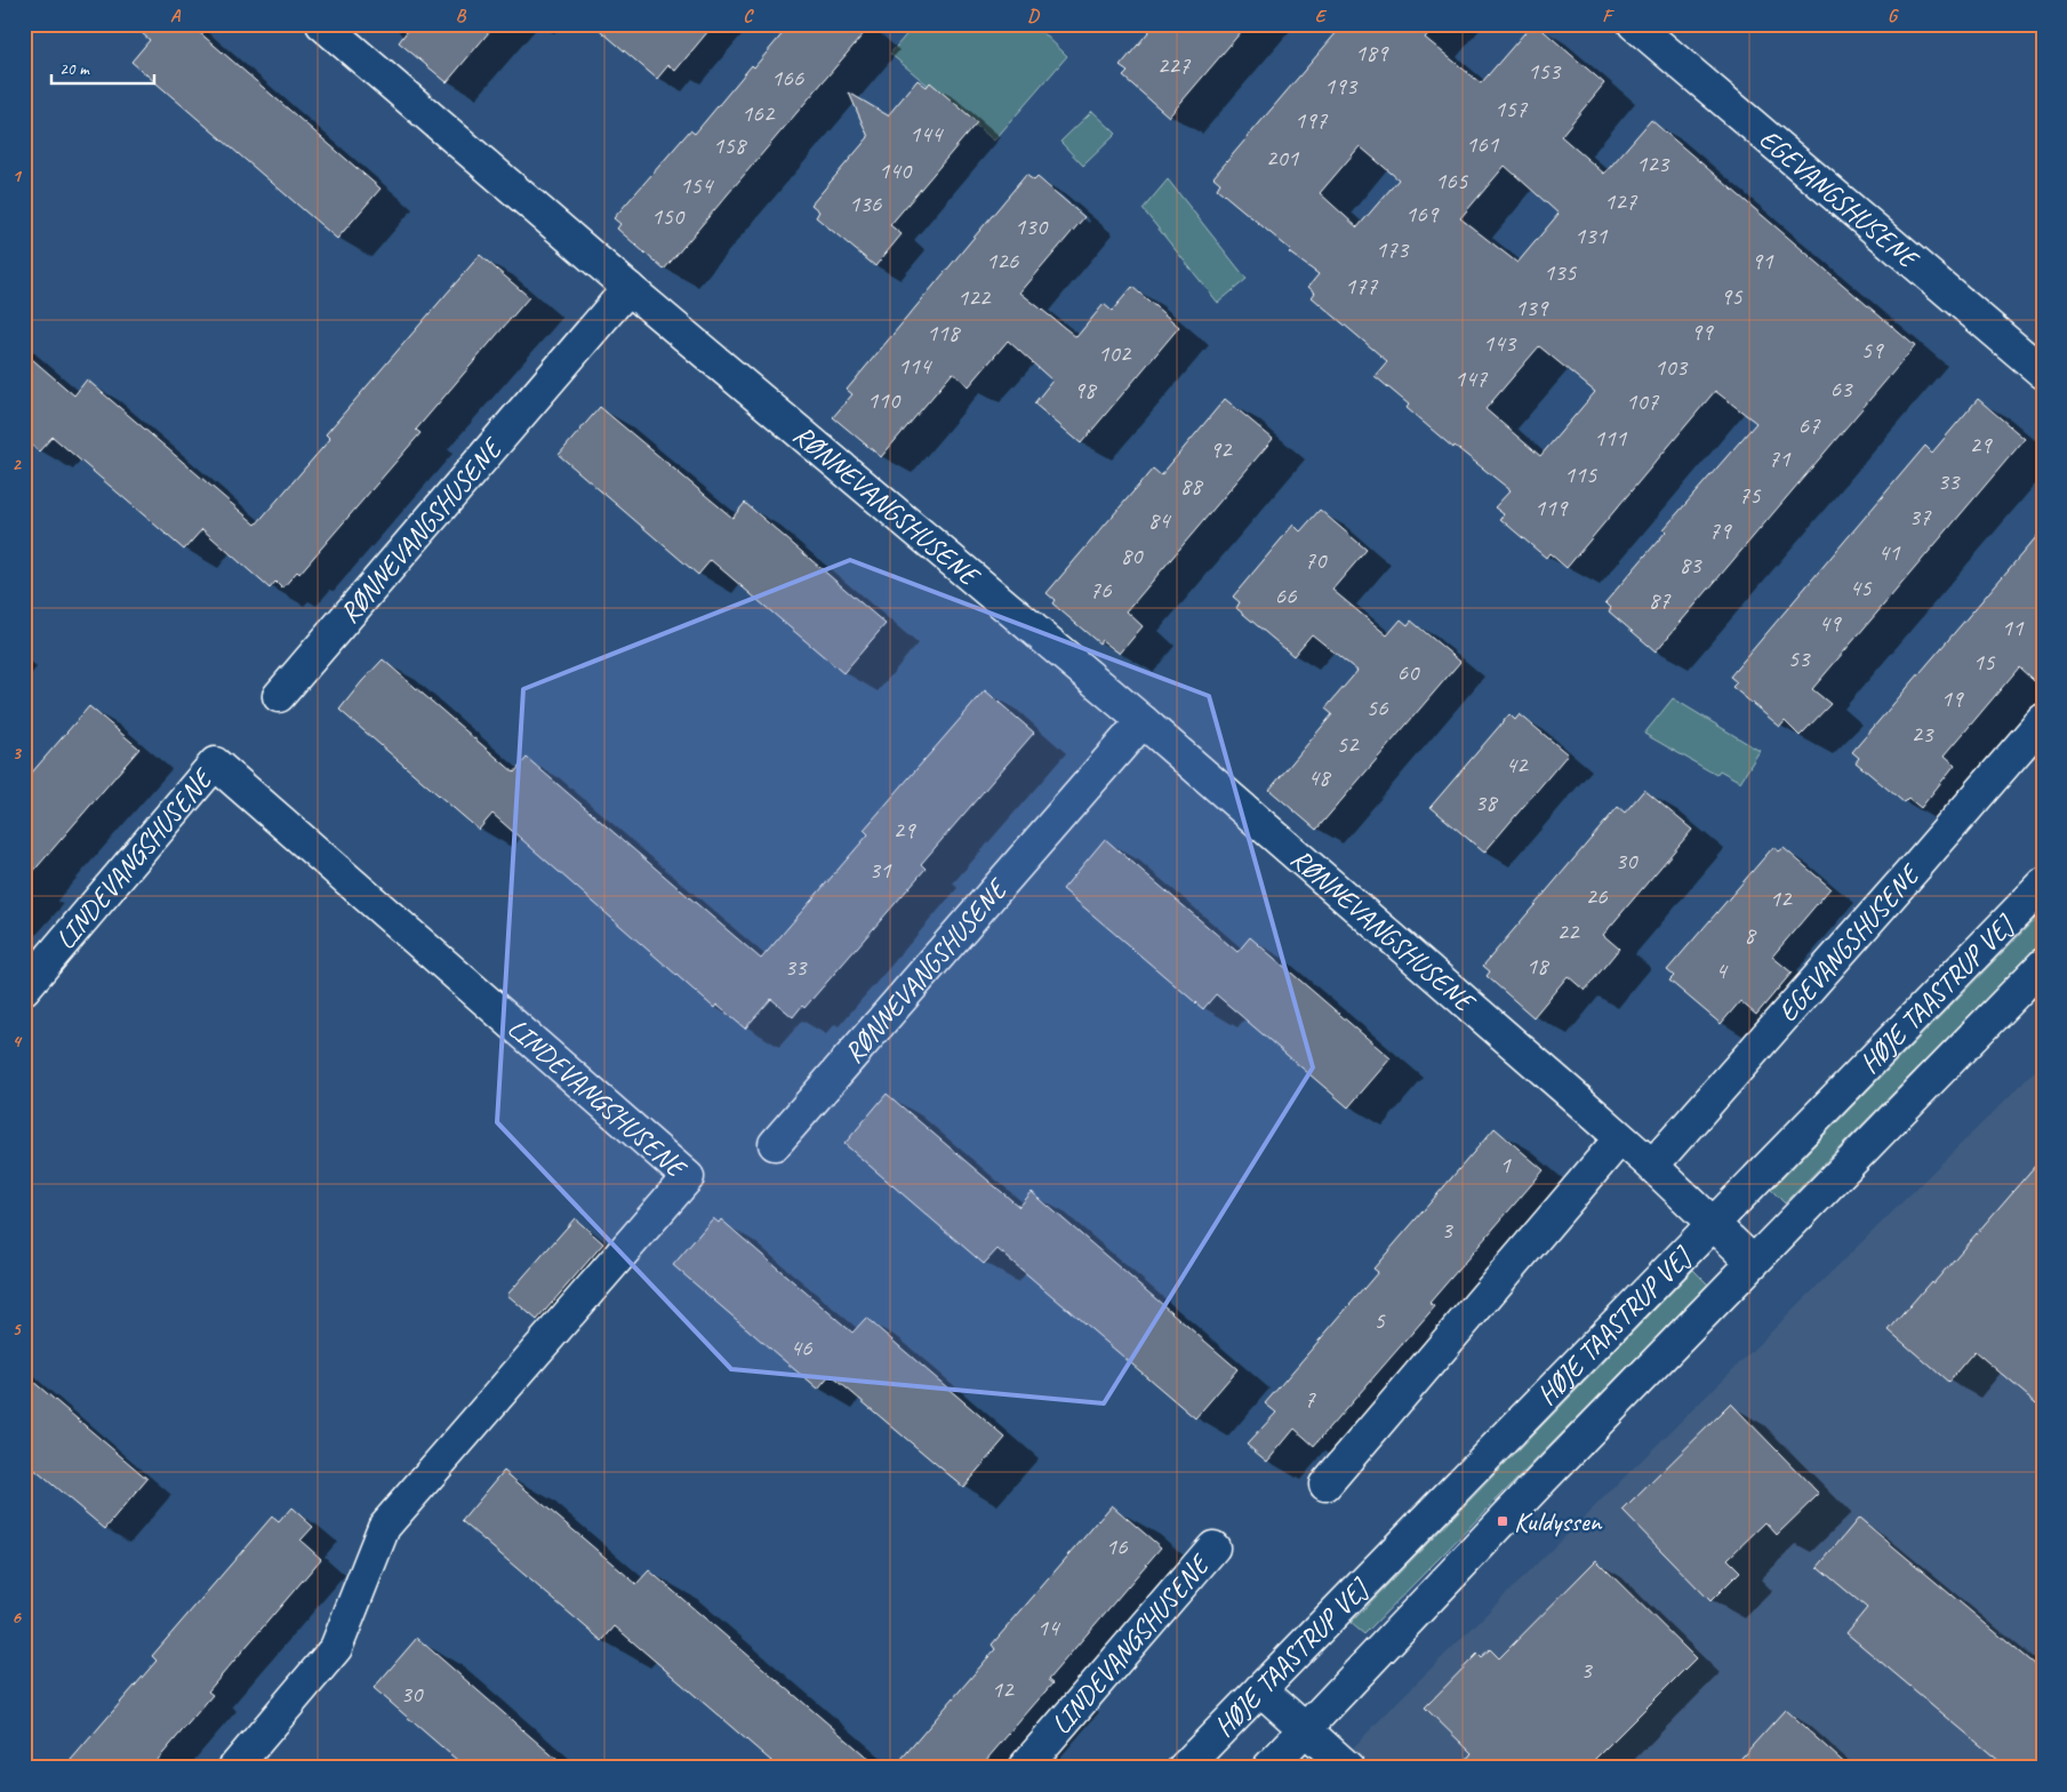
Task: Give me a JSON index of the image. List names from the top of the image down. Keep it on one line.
{"streets":{"street":["EGEVANGSHUSENE","RØNNEVANGSHUSENE","LINDEVANGSHUSENE","HØJE TAASTRUP VEJ"]},"crossings":[["EGEVANGSHUSENE","RØNNEVANGSHUSENE"],["RØNNEVANGSHUSENE","HØJE TAASTRUP VEJ"]],"places":{"transit":["Kuldyssen"]},"house_numbers":["189","227","153","166","193","157","162","197","144","161","158","201","123","140","165","154","127","136","169","150","130","131","173","126","91","135","177","95","122","139","99","118","143","59","102","114","103","147","63","98","110","107","67","111","29","92","71","115","33","88","75","119","37","84","79","41","80","70","83","45","76","66","87","49","11","53","15","60","19","56","23","52","42","48","38","29","30","31","26","12","22","8","18","33","4","1","3","5","46","7","16","14","3","12","30"],"scale_bar":"20 m","grid":{"columns":["A","B","C","D","E","F","G"],"rows":["1","2","3","4","5","6"]}}
